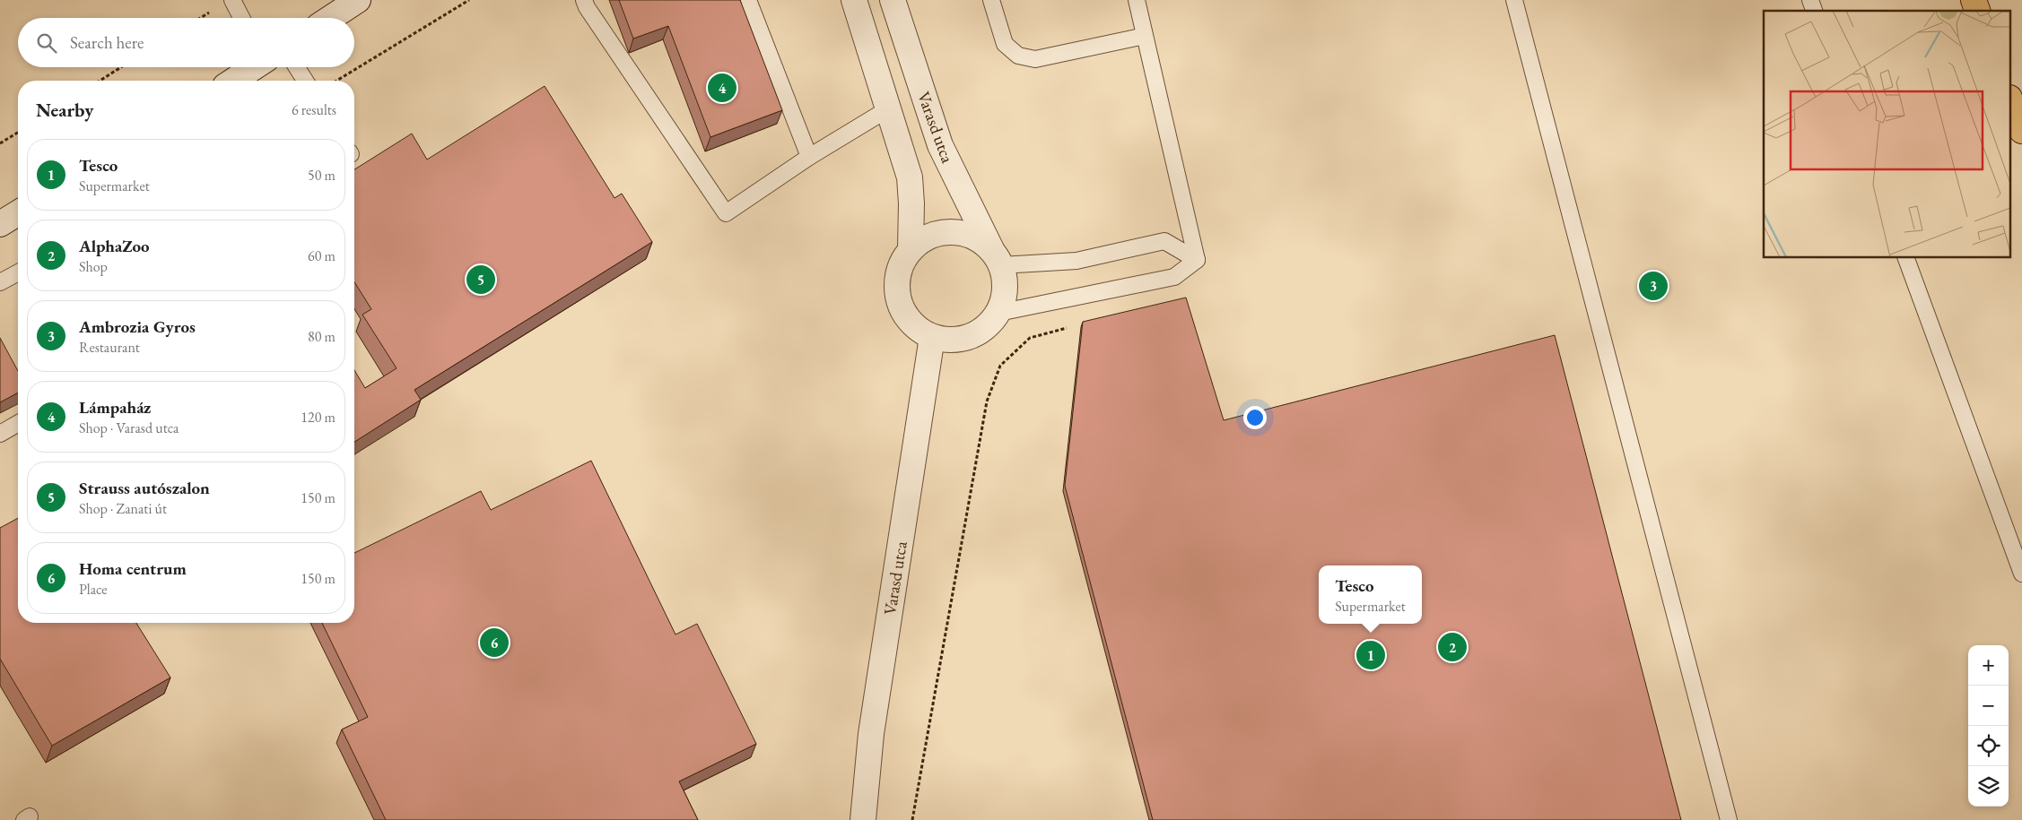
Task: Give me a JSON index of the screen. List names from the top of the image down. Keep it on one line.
{"streets":{"street":["Varasd utca"]},"page":{"search":"Search here","pins":["4","5","3","6","2","1"],"heading":["Nearby","6 results"],"list":[{"mark":"1","name":"Tesco","note":"Supermarket","value":"50 m"},{"mark":"2","name":"AlphaZoo","note":"Shop","value":"60 m"},{"mark":"3","name":"Ambrozia Gyros","note":"Restaurant","value":"80 m"},{"mark":"4","name":"Lámpaház","note":"Shop · Varasd utca","value":"120 m"},{"mark":"5","name":"Strauss autószalon","note":"Shop · Zanati út","value":"150 m"},{"mark":"6","name":"Homa centrum","note":"Place","value":"150 m"}],"popup":["Tesco","Supermarket"],"map_buttons":["+","−"]}}
